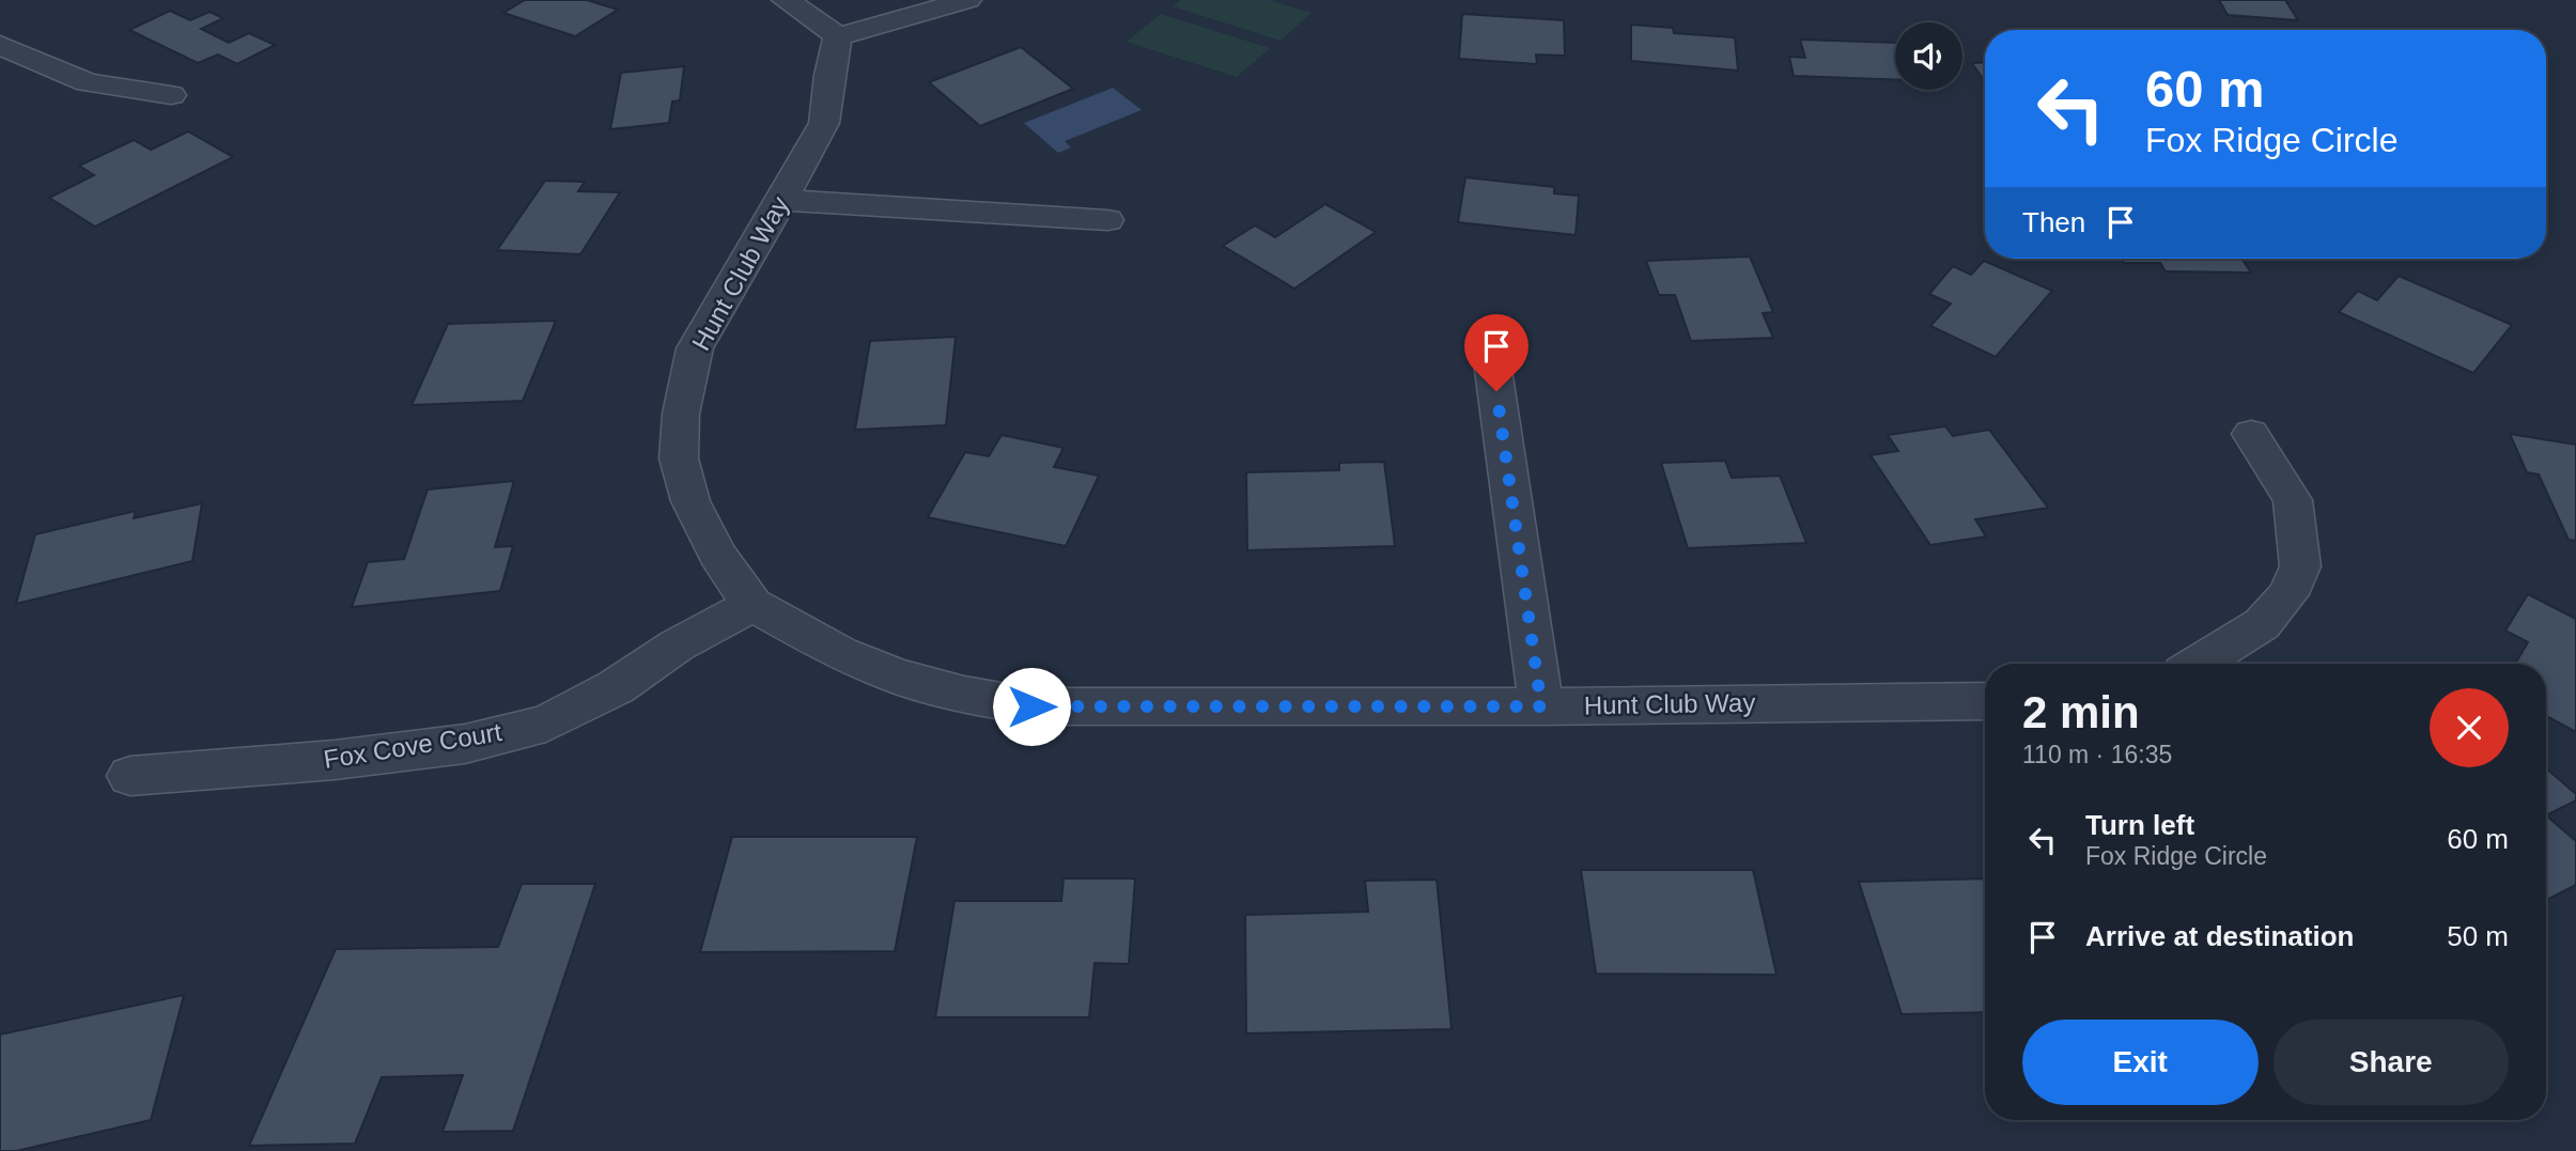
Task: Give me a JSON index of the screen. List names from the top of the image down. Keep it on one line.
{"streets":{"street":["Hunt Club Way","Fox Cove Court"]},"crossings":[["Hunt Club Way","Fox Cove Court"]],"page":{"turn":["60 m","Fox Ridge Circle"],"then":"Then","heading":["2 min","110 m · 16:35"],"list":[{"name":"Turn left","note":"Fox Ridge Circle","value":"60 m"},{"name":"Arrive at destination","value":"50 m"}],"buttons":["Exit","Share"]}}
